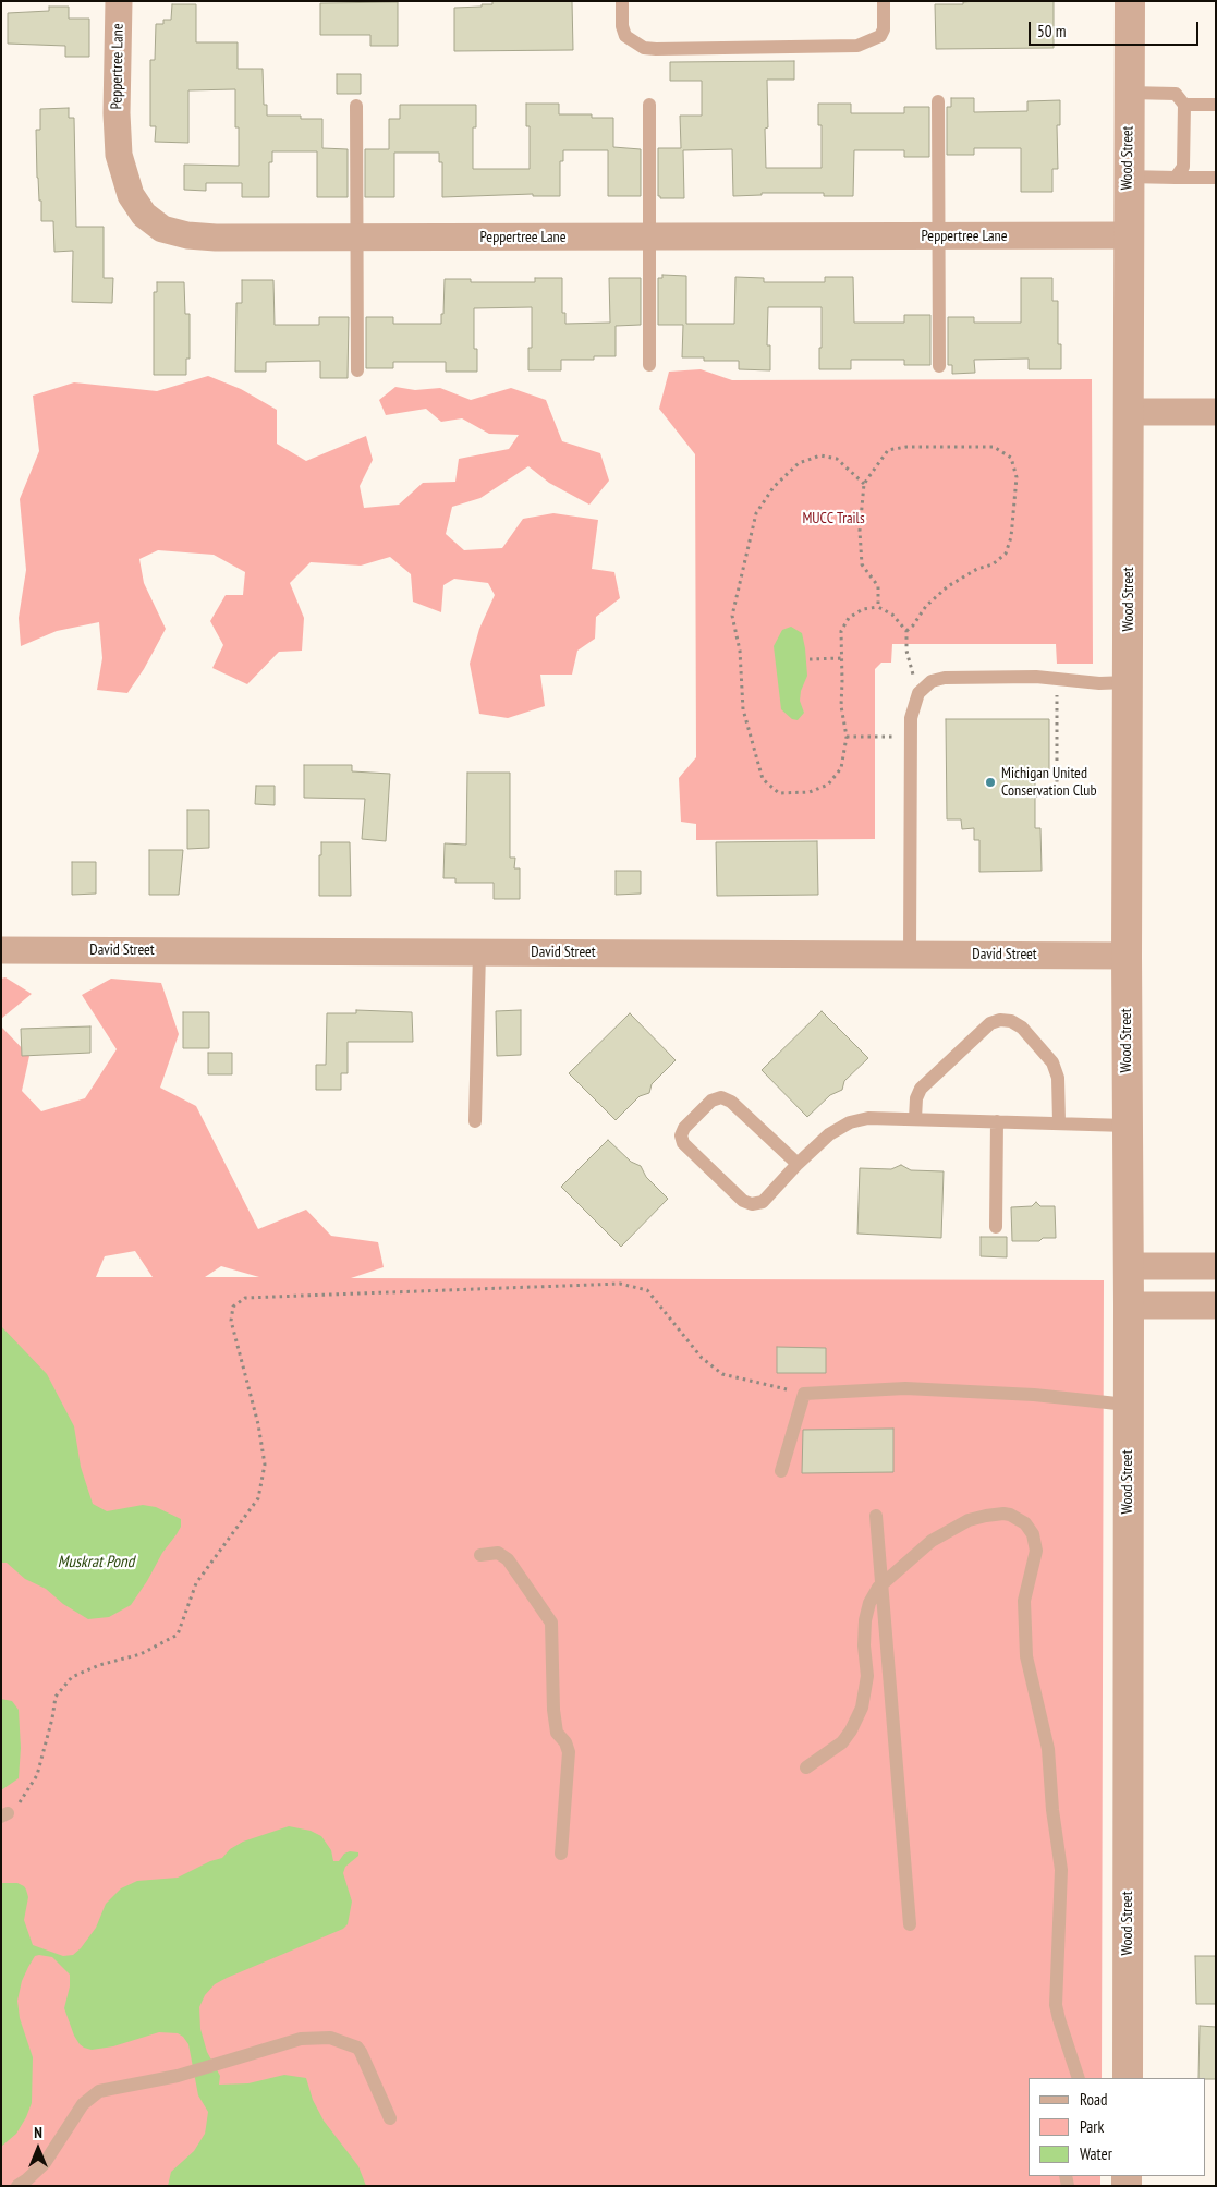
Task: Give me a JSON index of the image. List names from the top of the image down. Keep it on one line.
{"streets":{"street":["Peppertree Lane","Wood Street","David Street"]},"crossings":[["Peppertree Lane","Wood Street"],["Wood Street","David Street"]],"water":["Muskrat Pond"],"parks":["MUCC Trails"],"places":["Michigan United Conservation Club"],"legend":["Road","Park","Water"],"scale_bar":"50 m","north":"top"}
